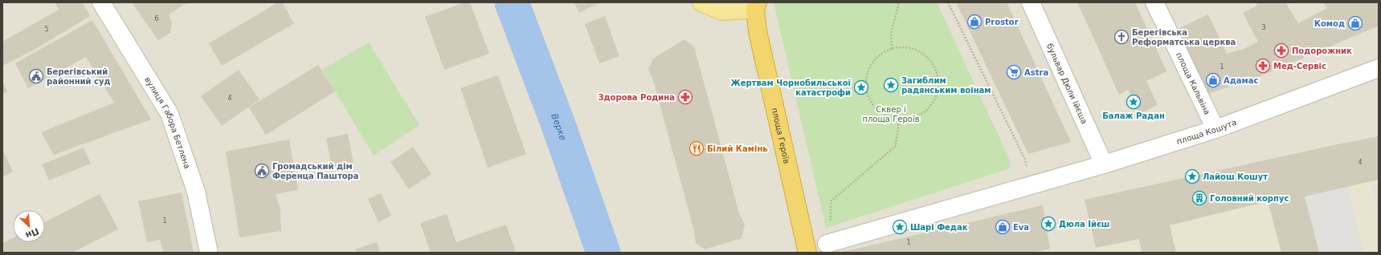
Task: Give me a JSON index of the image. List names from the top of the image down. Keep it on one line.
{"streets":{"highway":["площа Героїв"],"street":["площа Кальвіна","бульвар Дюли Ійєша","вулиця Габора Бетлена","площа Кошута"]},"crossings":[["площа Кальвіна","площа Кошута"],["бульвар Дюли Ійєша","площа Кошута"]],"water":["Верке"],"parks":["Сквер і площа Героїв"],"places":{"shop":["Prostor","Комод","Адамас","Eva"],"church":["Берегівська Реформатська церква"],"pharmacy":["Подорожник","Мед-Сервіс","Здорова Родина"],"supermarket":["Astra"],"public building":["Берегівський районний суд","Громадський дім Ференца Паштора"],"place":["Загиблим радянським воїнам","Жертвам Чорнобильської катастрофи","Балаж Радан","Лайош Кошут","Дюла Ійєш","Шарі Федак"],"restaurant":["Білий Камінь"],"building":["Головний корпус"]},"house_numbers":["6","3","5","1","4","4","1","1"],"north":"bottom right"}
